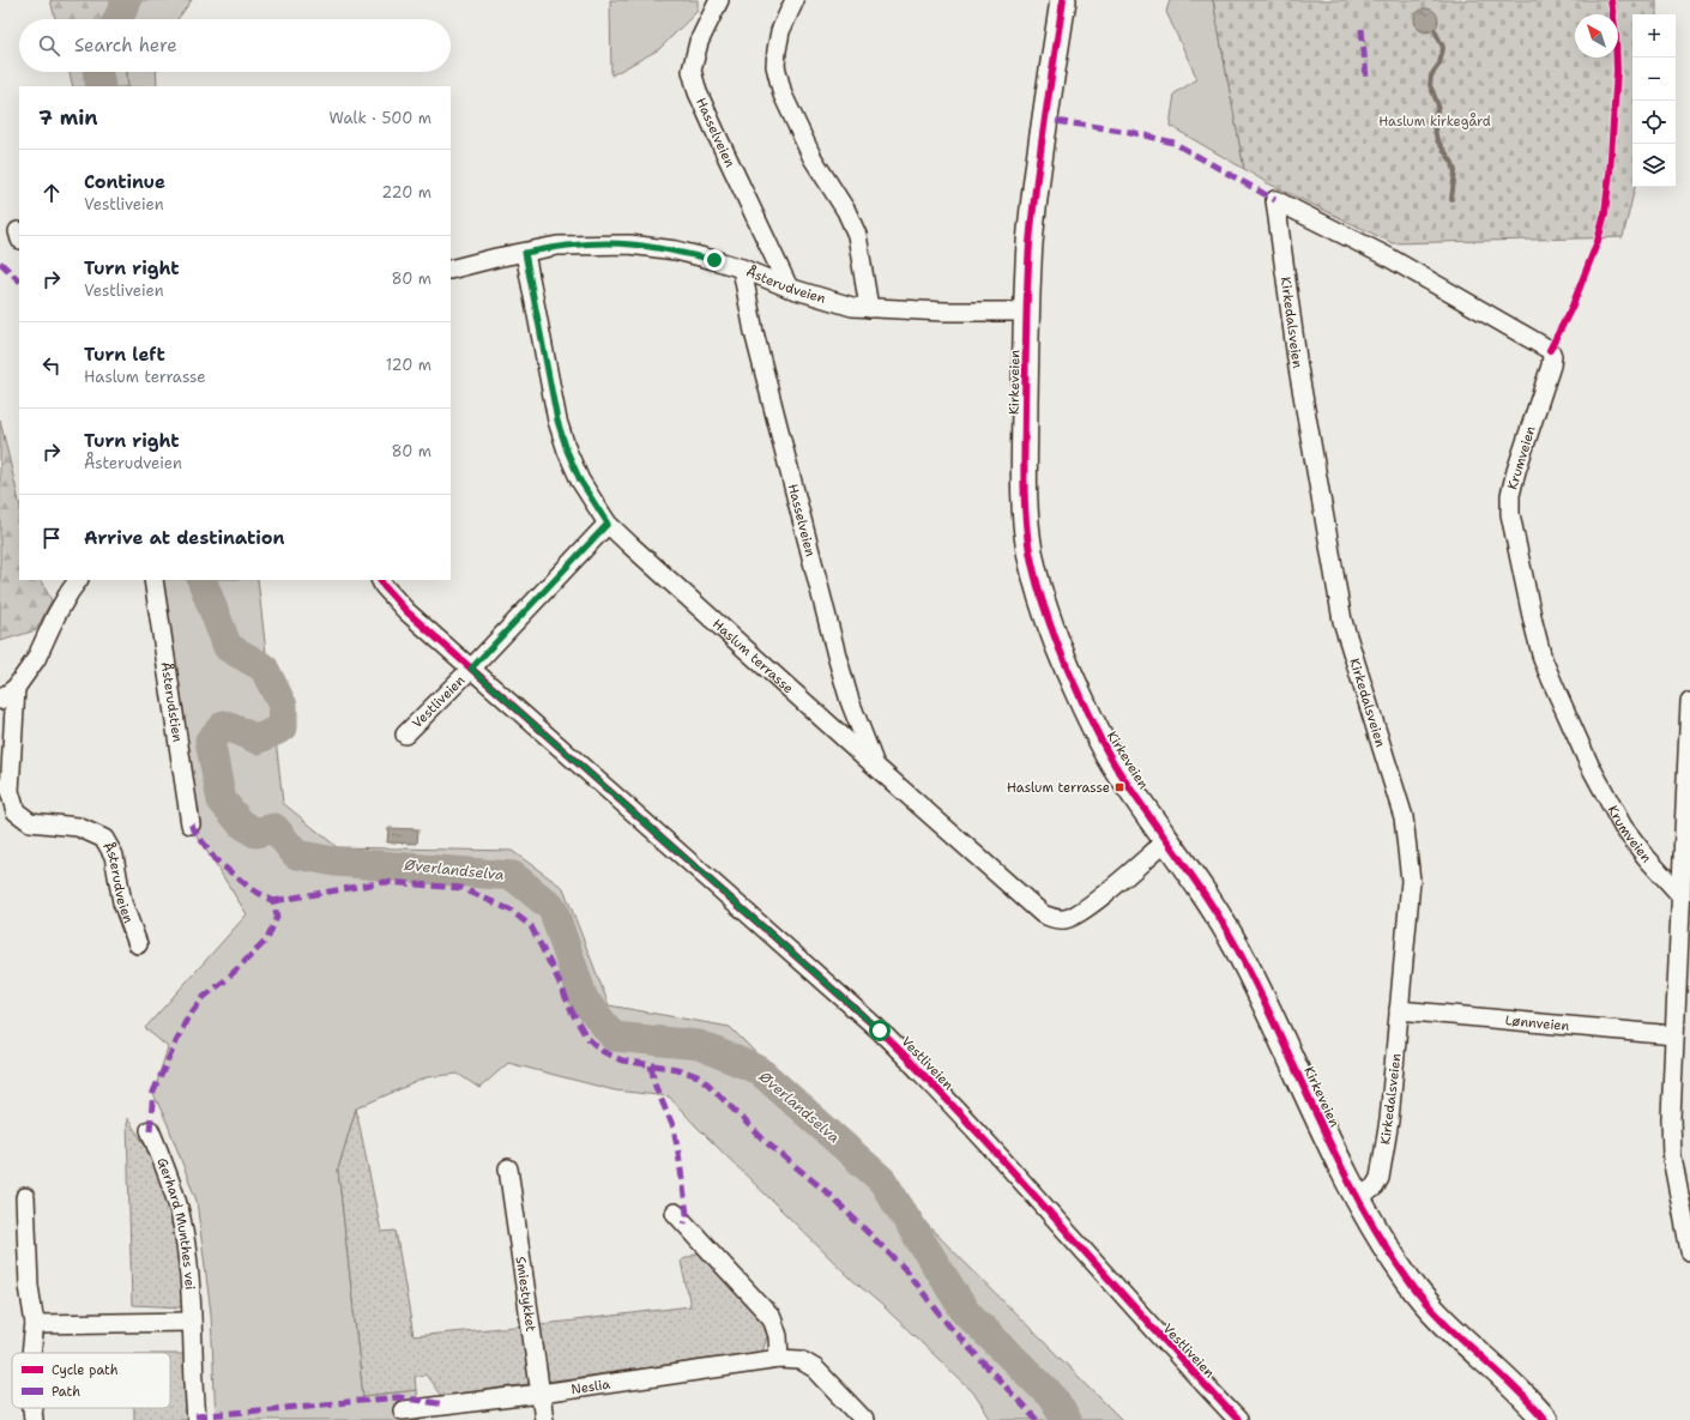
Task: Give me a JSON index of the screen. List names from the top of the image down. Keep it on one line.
{"streets":{"main road":["Kirkeveien"],"street":["Hasselveien","Åsterudveien","Kirkedalsveien","Krumveien","Haslum terrasse","Åsterudstien","Vestliveien","Lønnveien","Gerhard Munthes vei","Smiestykket","Neslia"]},"crossings":[["Hasselveien","Åsterudveien"],["Hasselveien","Haslum terrasse"],["Åsterudveien","Kirkeveien"],["Åsterudveien","Haslum terrasse"],["Kirkedalsveien","Kirkeveien"],["Kirkedalsveien","Krumveien"],["Kirkedalsveien","Lønnveien"],["Kirkeveien","Haslum terrasse"],["Haslum terrasse","Vestliveien"],["Smiestykket","Neslia"]],"water":["Øverlandselva"],"parks":["Haslum kirkegård"],"places":{"transit":["Haslum terrasse"]},"legend":["Cycle path","Path"],"north":"top left","page":{"map_buttons":["+","−"],"search":"Search here","heading":["7 min","Walk · 500 m"],"list":[["Continue","Vestliveien","220 m"],["Turn right","Vestliveien","80 m"],["Turn left","Haslum terrasse","120 m"],["Turn right","Åsterudveien","80 m"],"Arrive at destination"]}}
